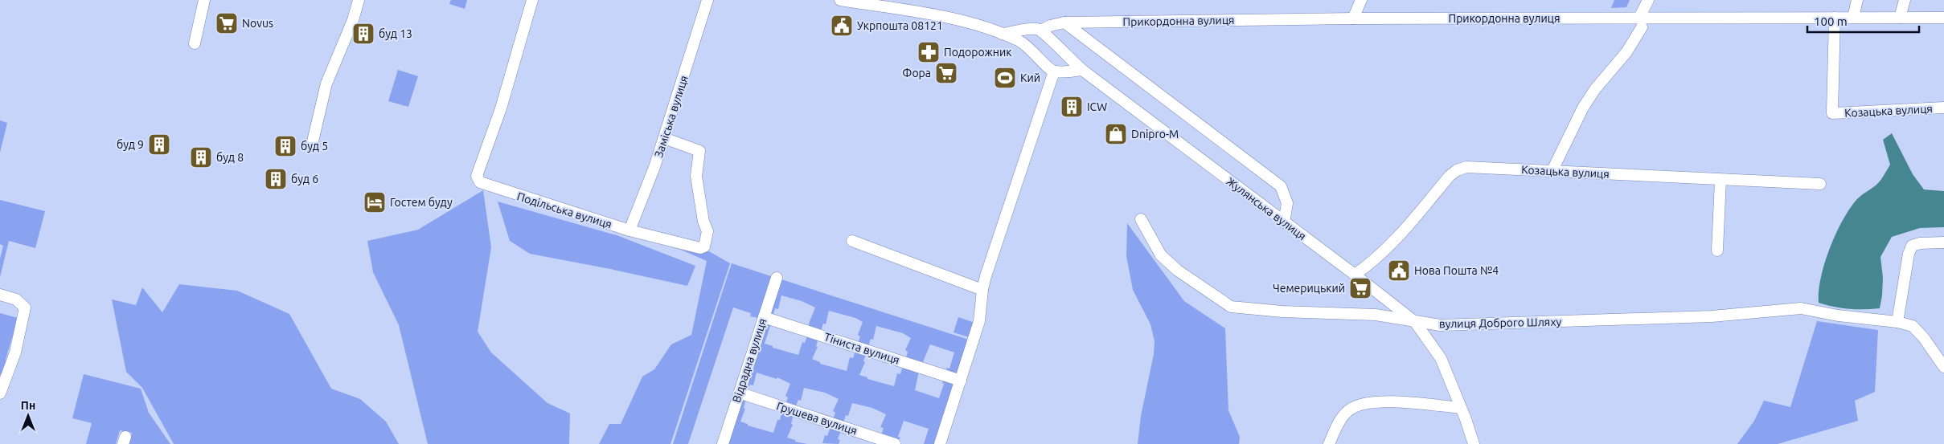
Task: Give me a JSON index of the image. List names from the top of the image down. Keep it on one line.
{"streets":{"street":["Прикордонна вулиця","Козацька вулиця","Заміська вулиця","Жулянська вулиця","Подільська вулиця","вулиця Доброго Шляху","Тіниста вулиця","Відрадна вулиця","Грушева вулиця"]},"crossings":[["Прикордонна вулиця","Козацька вулиця"],["Прикордонна вулиця","Жулянська вулиця"],["Козацька вулиця","Жулянська вулиця"],["Заміська вулиця","Подільська вулиця"],["Жулянська вулиця","вулиця Доброго Шляху"],["Тіниста вулиця","Відрадна вулиця"],["Відрадна вулиця","Грушева вулиця"]],"places":{"supermarket":["Novus","Фора","Чемерицький"],"public building":["Укрпошта 08121","Нова Пошта №4"],"building":["буд 13","ICW","буд 9","буд 5","буд 8","буд 6"],"pharmacy":["Подорожник"],"sports":["Кий"],"shop":["Dnipro-M"],"hotel":["Гостем буду"]},"scale_bar":"100 m","north":"top"}
